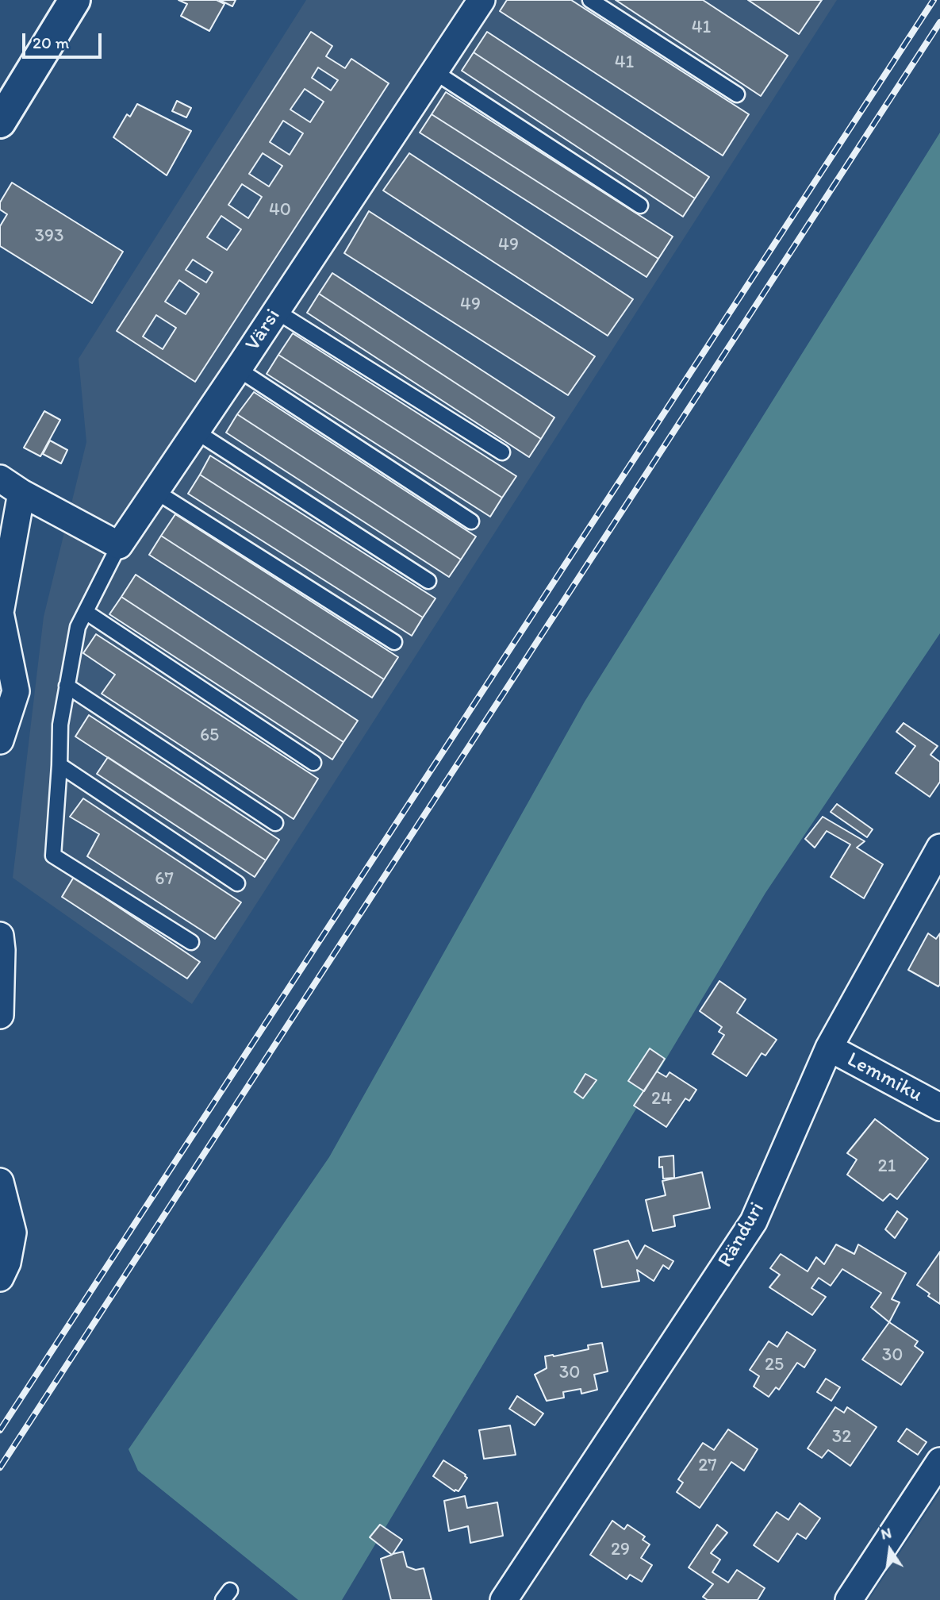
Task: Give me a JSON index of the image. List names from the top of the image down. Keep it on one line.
{"streets":{"street":["Värsi","Lemmiku","Ränduri"]},"crossings":[["Lemmiku","Ränduri"]],"house_numbers":["41","41","40","393","49","49","65","67","24","21","30","25","30","32","27","29"],"scale_bar":"20 m","north":"top"}
